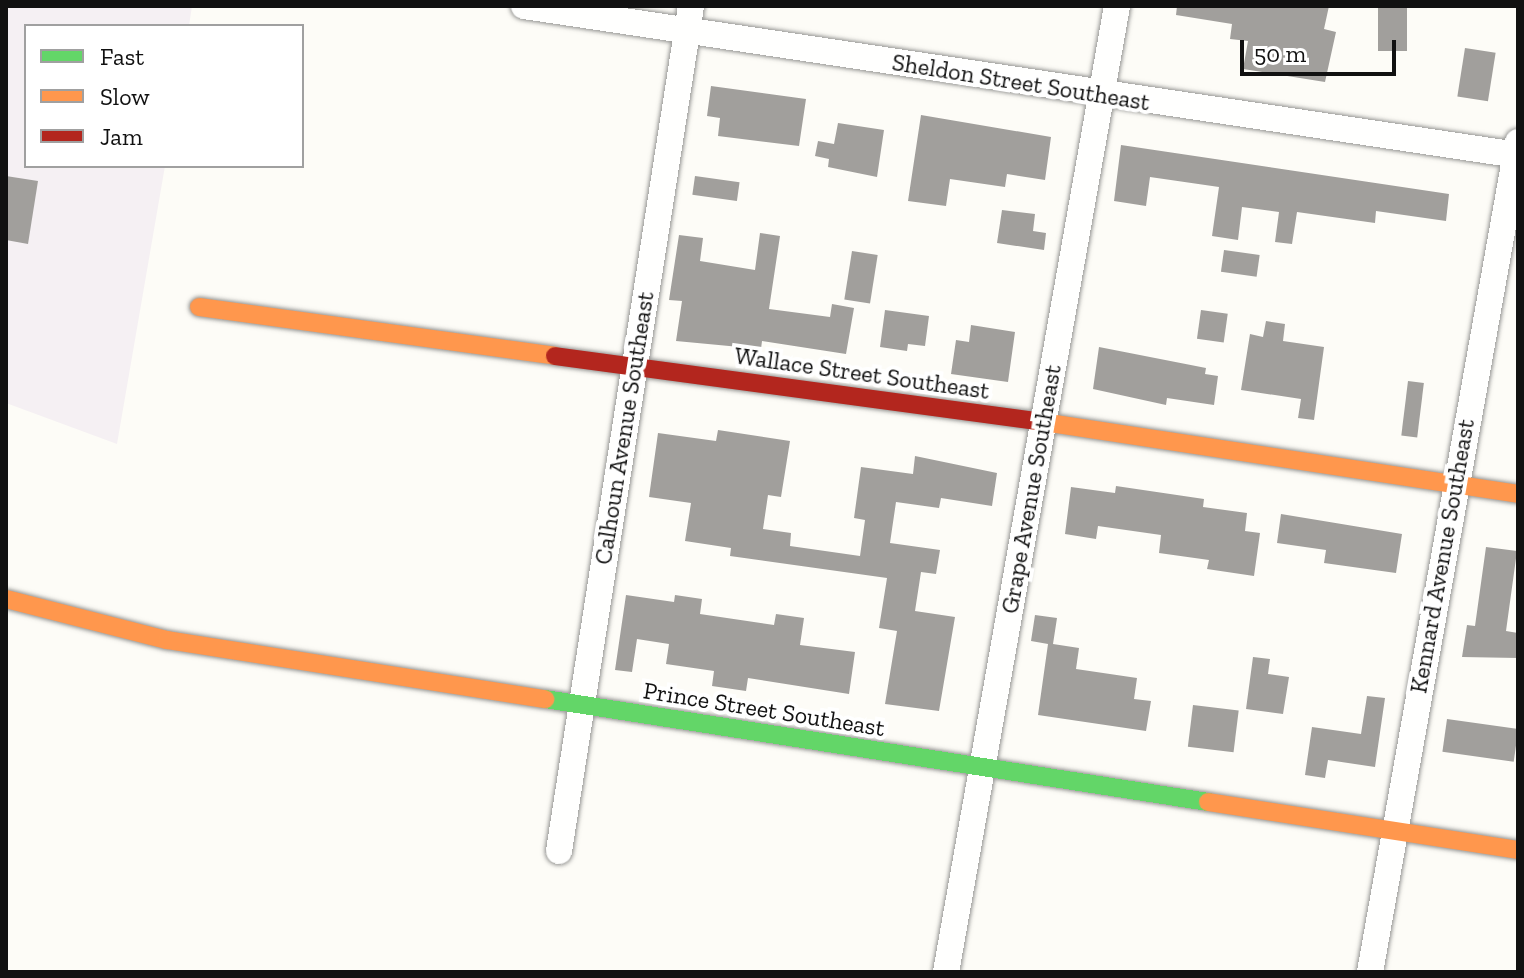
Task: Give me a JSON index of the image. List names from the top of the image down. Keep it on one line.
{"streets":{"street":["Sheldon Street Southeast","Wallace Street Southeast","Calhoun Avenue Southeast","Grape Avenue Southeast","Kennard Avenue Southeast","Prince Street Southeast"]},"crossings":[["Sheldon Street Southeast","Calhoun Avenue Southeast"],["Sheldon Street Southeast","Grape Avenue Southeast"],["Sheldon Street Southeast","Kennard Avenue Southeast"],["Wallace Street Southeast","Calhoun Avenue Southeast"],["Wallace Street Southeast","Grape Avenue Southeast"],["Wallace Street Southeast","Kennard Avenue Southeast"],["Calhoun Avenue Southeast","Prince Street Southeast"],["Grape Avenue Southeast","Prince Street Southeast"],["Kennard Avenue Southeast","Prince Street Southeast"]],"legend":["Fast","Slow","Jam"],"scale_bar":"50 m"}
